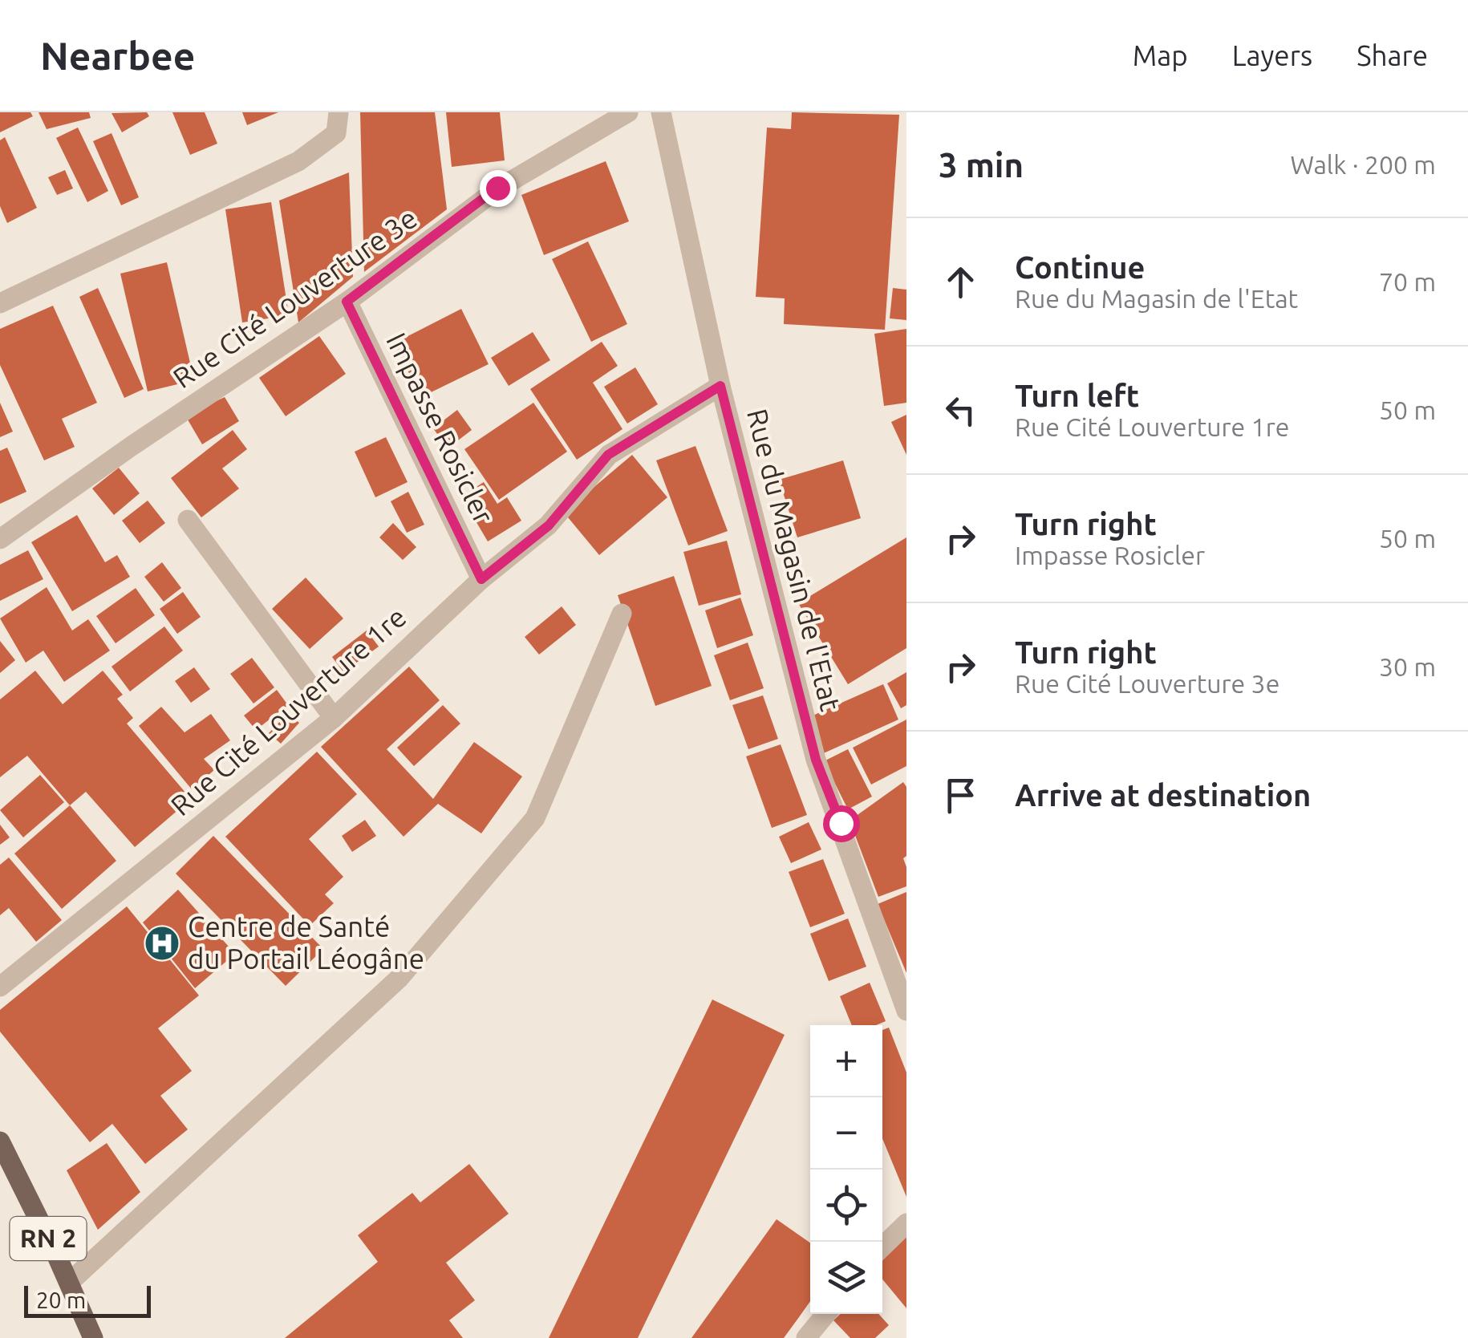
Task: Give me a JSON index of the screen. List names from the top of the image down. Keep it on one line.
{"streets":{"main road":["RN 2"],"street":["Rue Cité Louverture 3e","Impasse Rosicler","Rue du Magasin de l'Etat","Rue Cité Louverture 1re"]},"crossings":[["Rue Cité Louverture 3e","Impasse Rosicler"],["Impasse Rosicler","Rue Cité Louverture 1re"],["Rue du Magasin de l'Etat","Rue Cité Louverture 1re"]],"places":{"hospital":["Centre de Santé du Portail Léogâne"]},"scale_bar":"20 m","page":{"header":"Nearbee","nav":["Map","Layers","Share"],"heading":["3 min","Walk · 200 m"],"list":[["Continue","Rue du Magasin de l'Etat","70 m"],["Turn left","Rue Cité Louverture 1re","50 m"],["Turn right","Impasse Rosicler","50 m"],["Turn right","Rue Cité Louverture 3e","30 m"],"Arrive at destination"],"map_buttons":["+","−"],"scale":"20 m"}}
